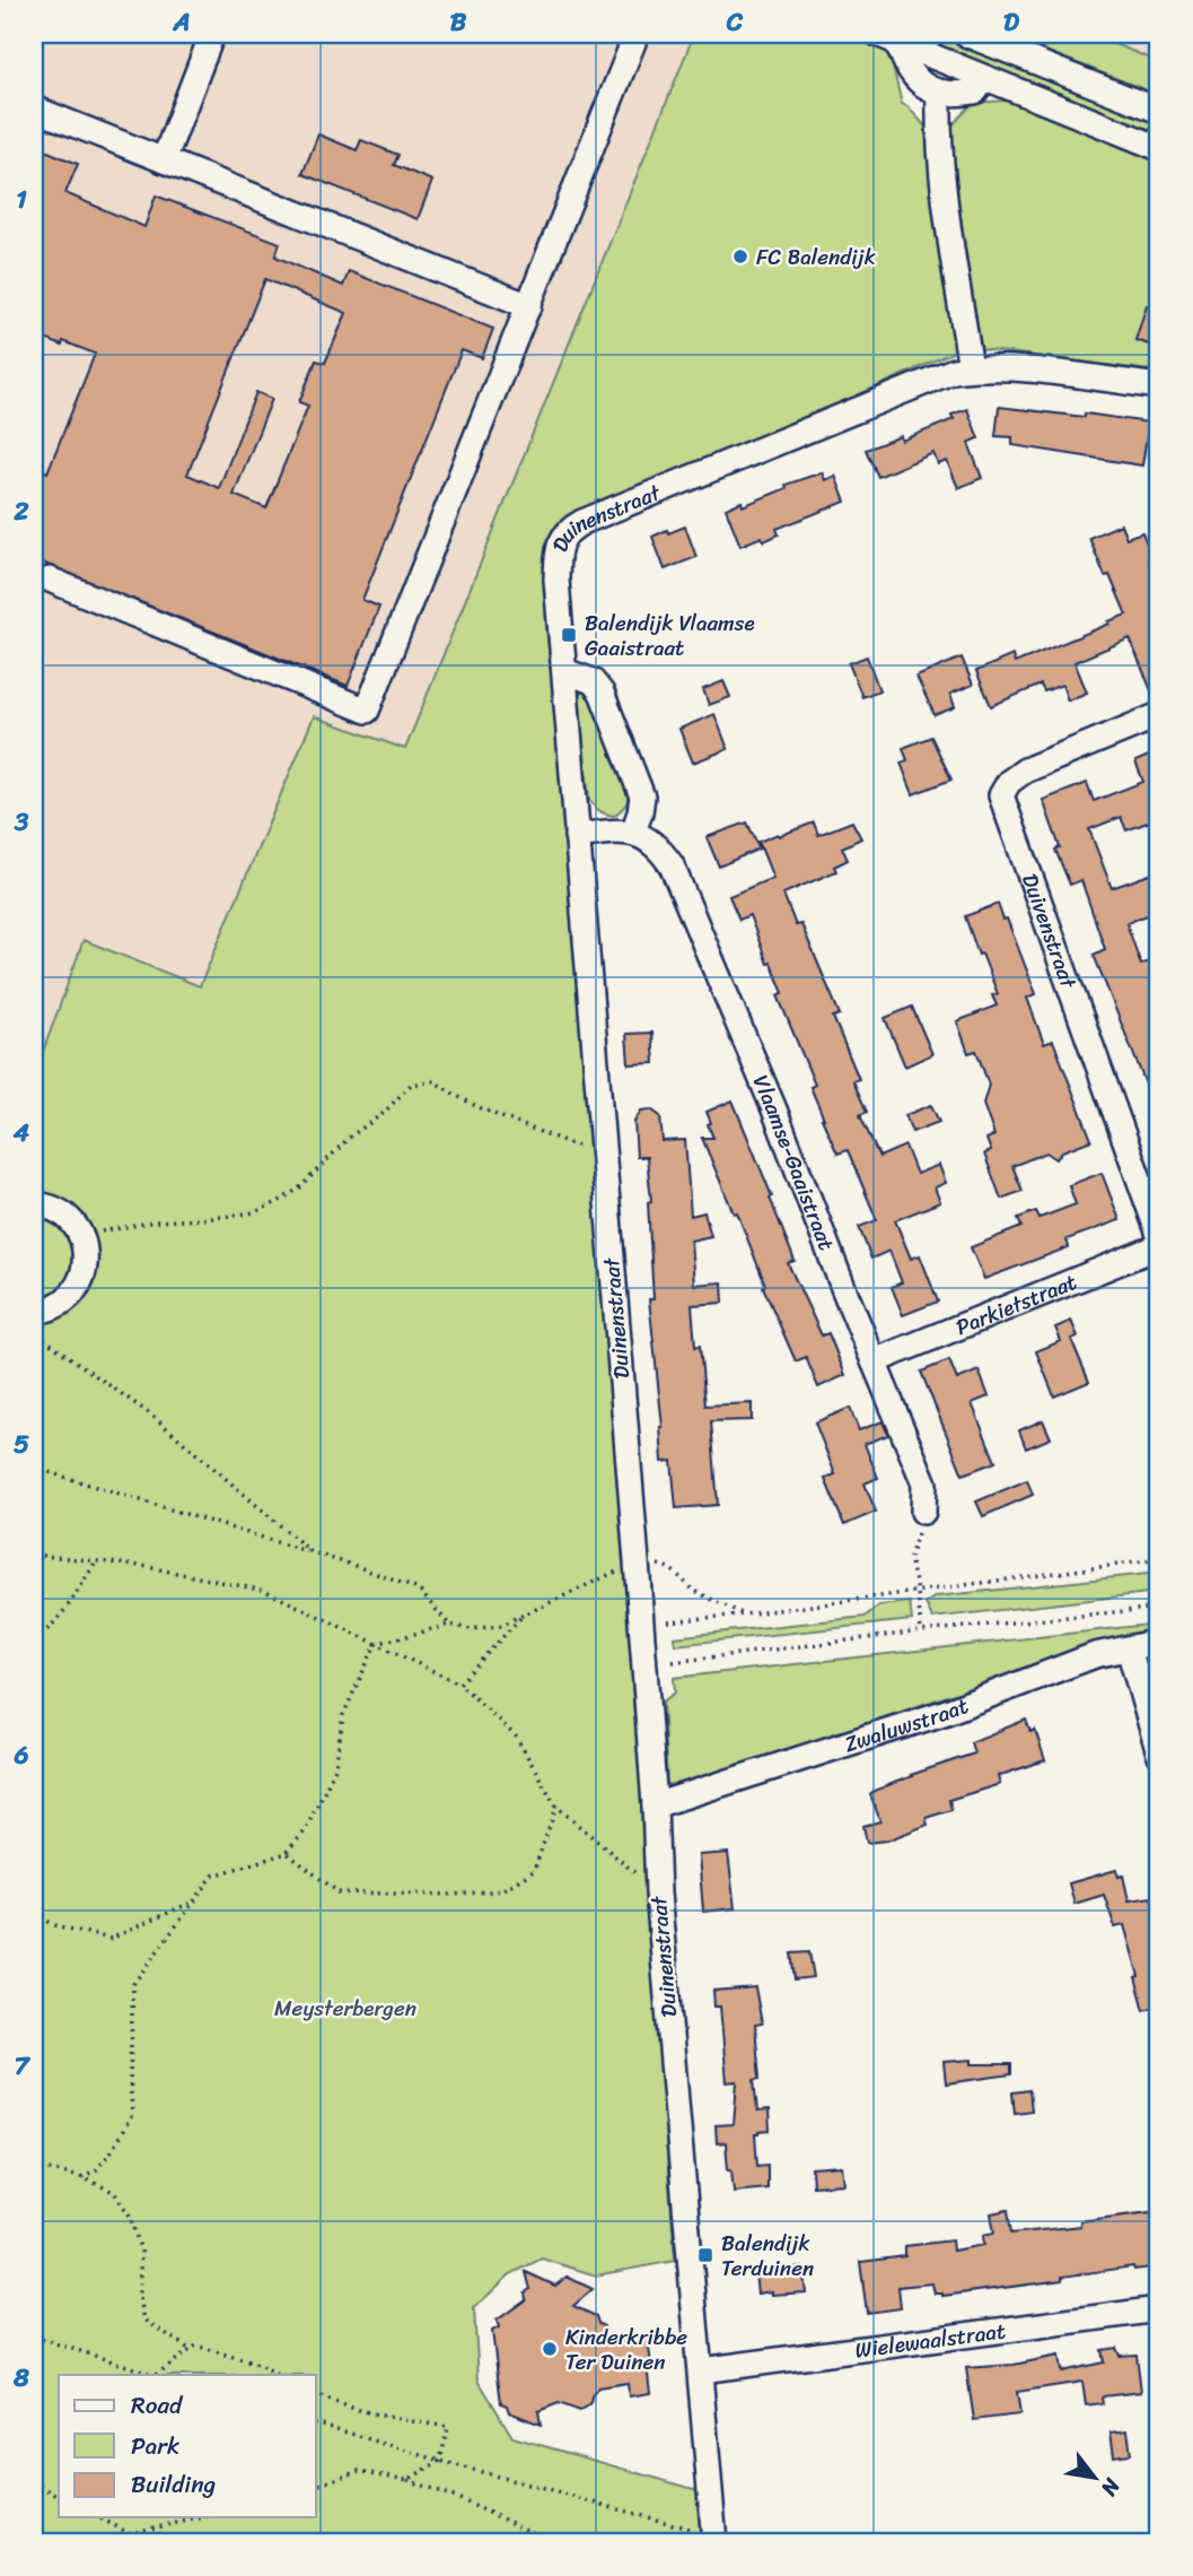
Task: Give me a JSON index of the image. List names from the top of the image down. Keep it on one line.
{"streets":{"street":["Duinenstraat","Duivenstraat","Vlaamse-Gaaistraat","Parkietstraat","Zwaluwstraat","Wielewaalstraat"]},"crossings":[["Duinenstraat","Zwaluwstraat"],["Duinenstraat","Wielewaalstraat"],["Vlaamse-Gaaistraat","Parkietstraat"]],"parks":["Meysterbergen"],"places":{"other":["FC Balendijk","Kinderkribbe Ter Duinen"],"transit":["Balendijk Vlaamse Gaaistraat","Balendijk Terduinen"]},"legend":["Road","Park","Building"],"north":"bottom right","grid":{"columns":["A","B","C","D"],"rows":["1","2","3","4","5","6","7","8"]}}
